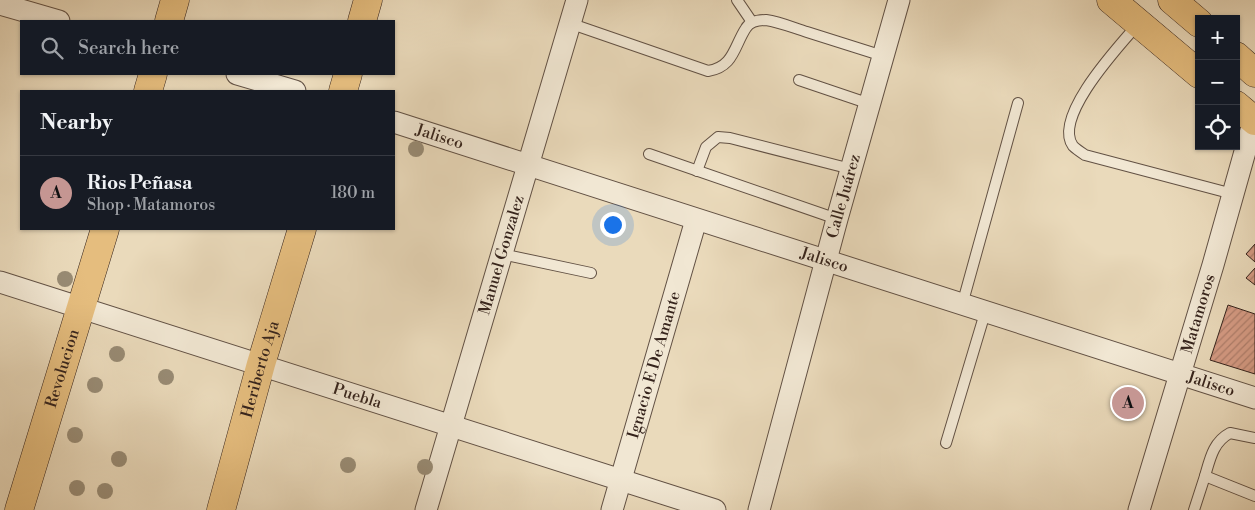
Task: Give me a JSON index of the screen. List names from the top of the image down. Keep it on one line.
{"streets":{"main road":["Revolucion","Heriberto Aja"],"street":["Jalisco","Calle Juárez","Manuel Gonzalez","Matamoros","Ignacio E De Amante","Puebla"]},"crossings":[["Jalisco","Calle Juárez"],["Jalisco","Manuel Gonzalez"],["Jalisco","Matamoros"],["Jalisco","Ignacio E De Amante"],["Manuel Gonzalez","Puebla"],["Ignacio E De Amante","Puebla"],["Revolucion","Puebla"],["Heriberto Aja","Puebla"]],"page":{"map_buttons":["+","−"],"search":"Search here","heading":"Nearby","list":[{"mark":"A","name":"Rios Peñasa","note":"Shop · Matamoros","value":"180 m"}],"pins":"A"}}
